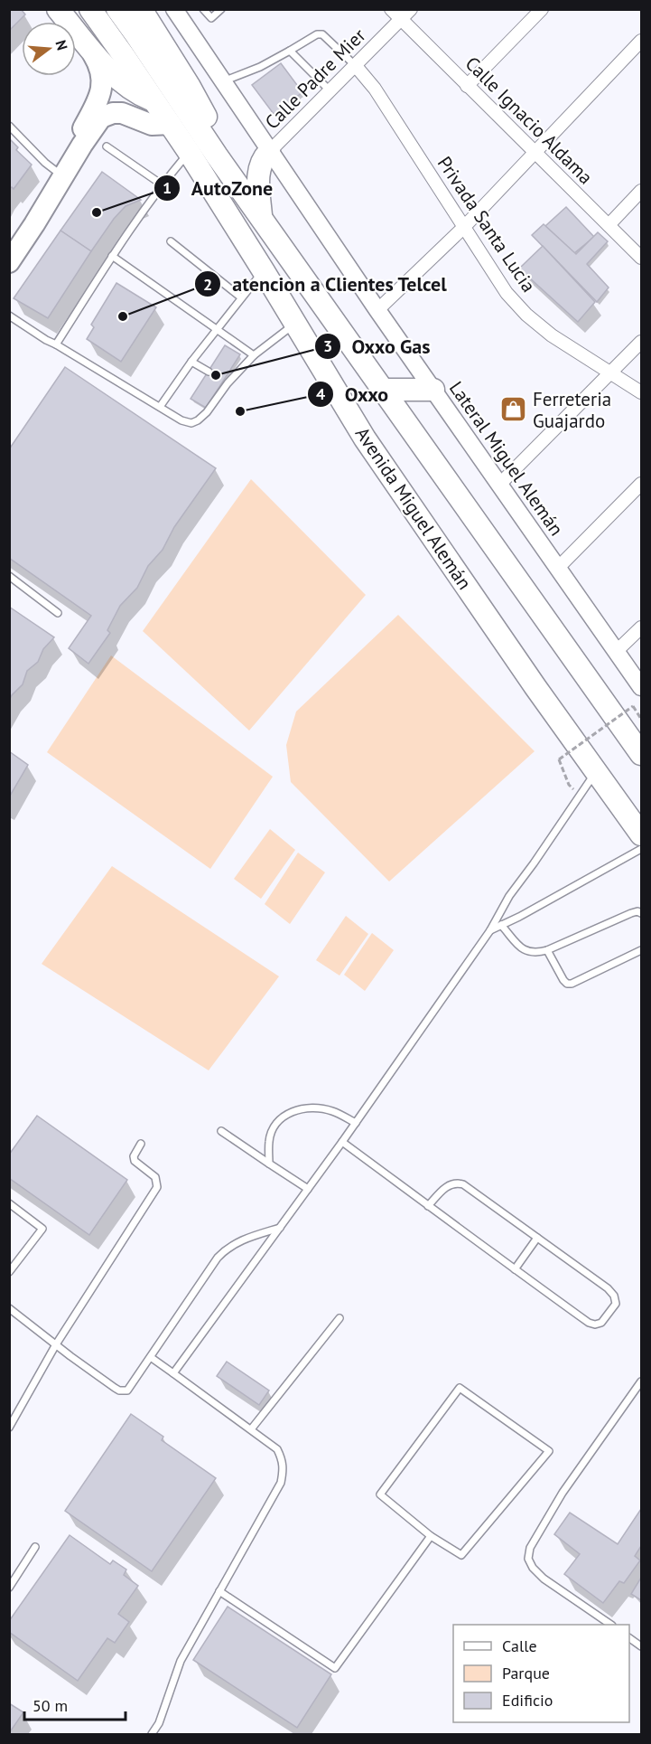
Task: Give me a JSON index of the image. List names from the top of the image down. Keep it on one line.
{"streets":{"highway":["Avenida Miguel Alemán"],"street":["Calle Padre Mier","Calle Ignacio Aldama","Privada Santa Lucia","Lateral Miguel Alemán"]},"crossings":[["Calle Padre Mier","Calle Ignacio Aldama"],["Calle Padre Mier","Privada Santa Lucia"],["Calle Padre Mier","Lateral Miguel Alemán"]],"places":{"other":["AutoZone","atencion a Clientes Telcel","Oxxo Gas","Oxxo"],"shop":["Ferreteria Guajardo"]},"legend":["Calle","Parque","Edificio"],"scale_bar":"50 m","north":"right"}
